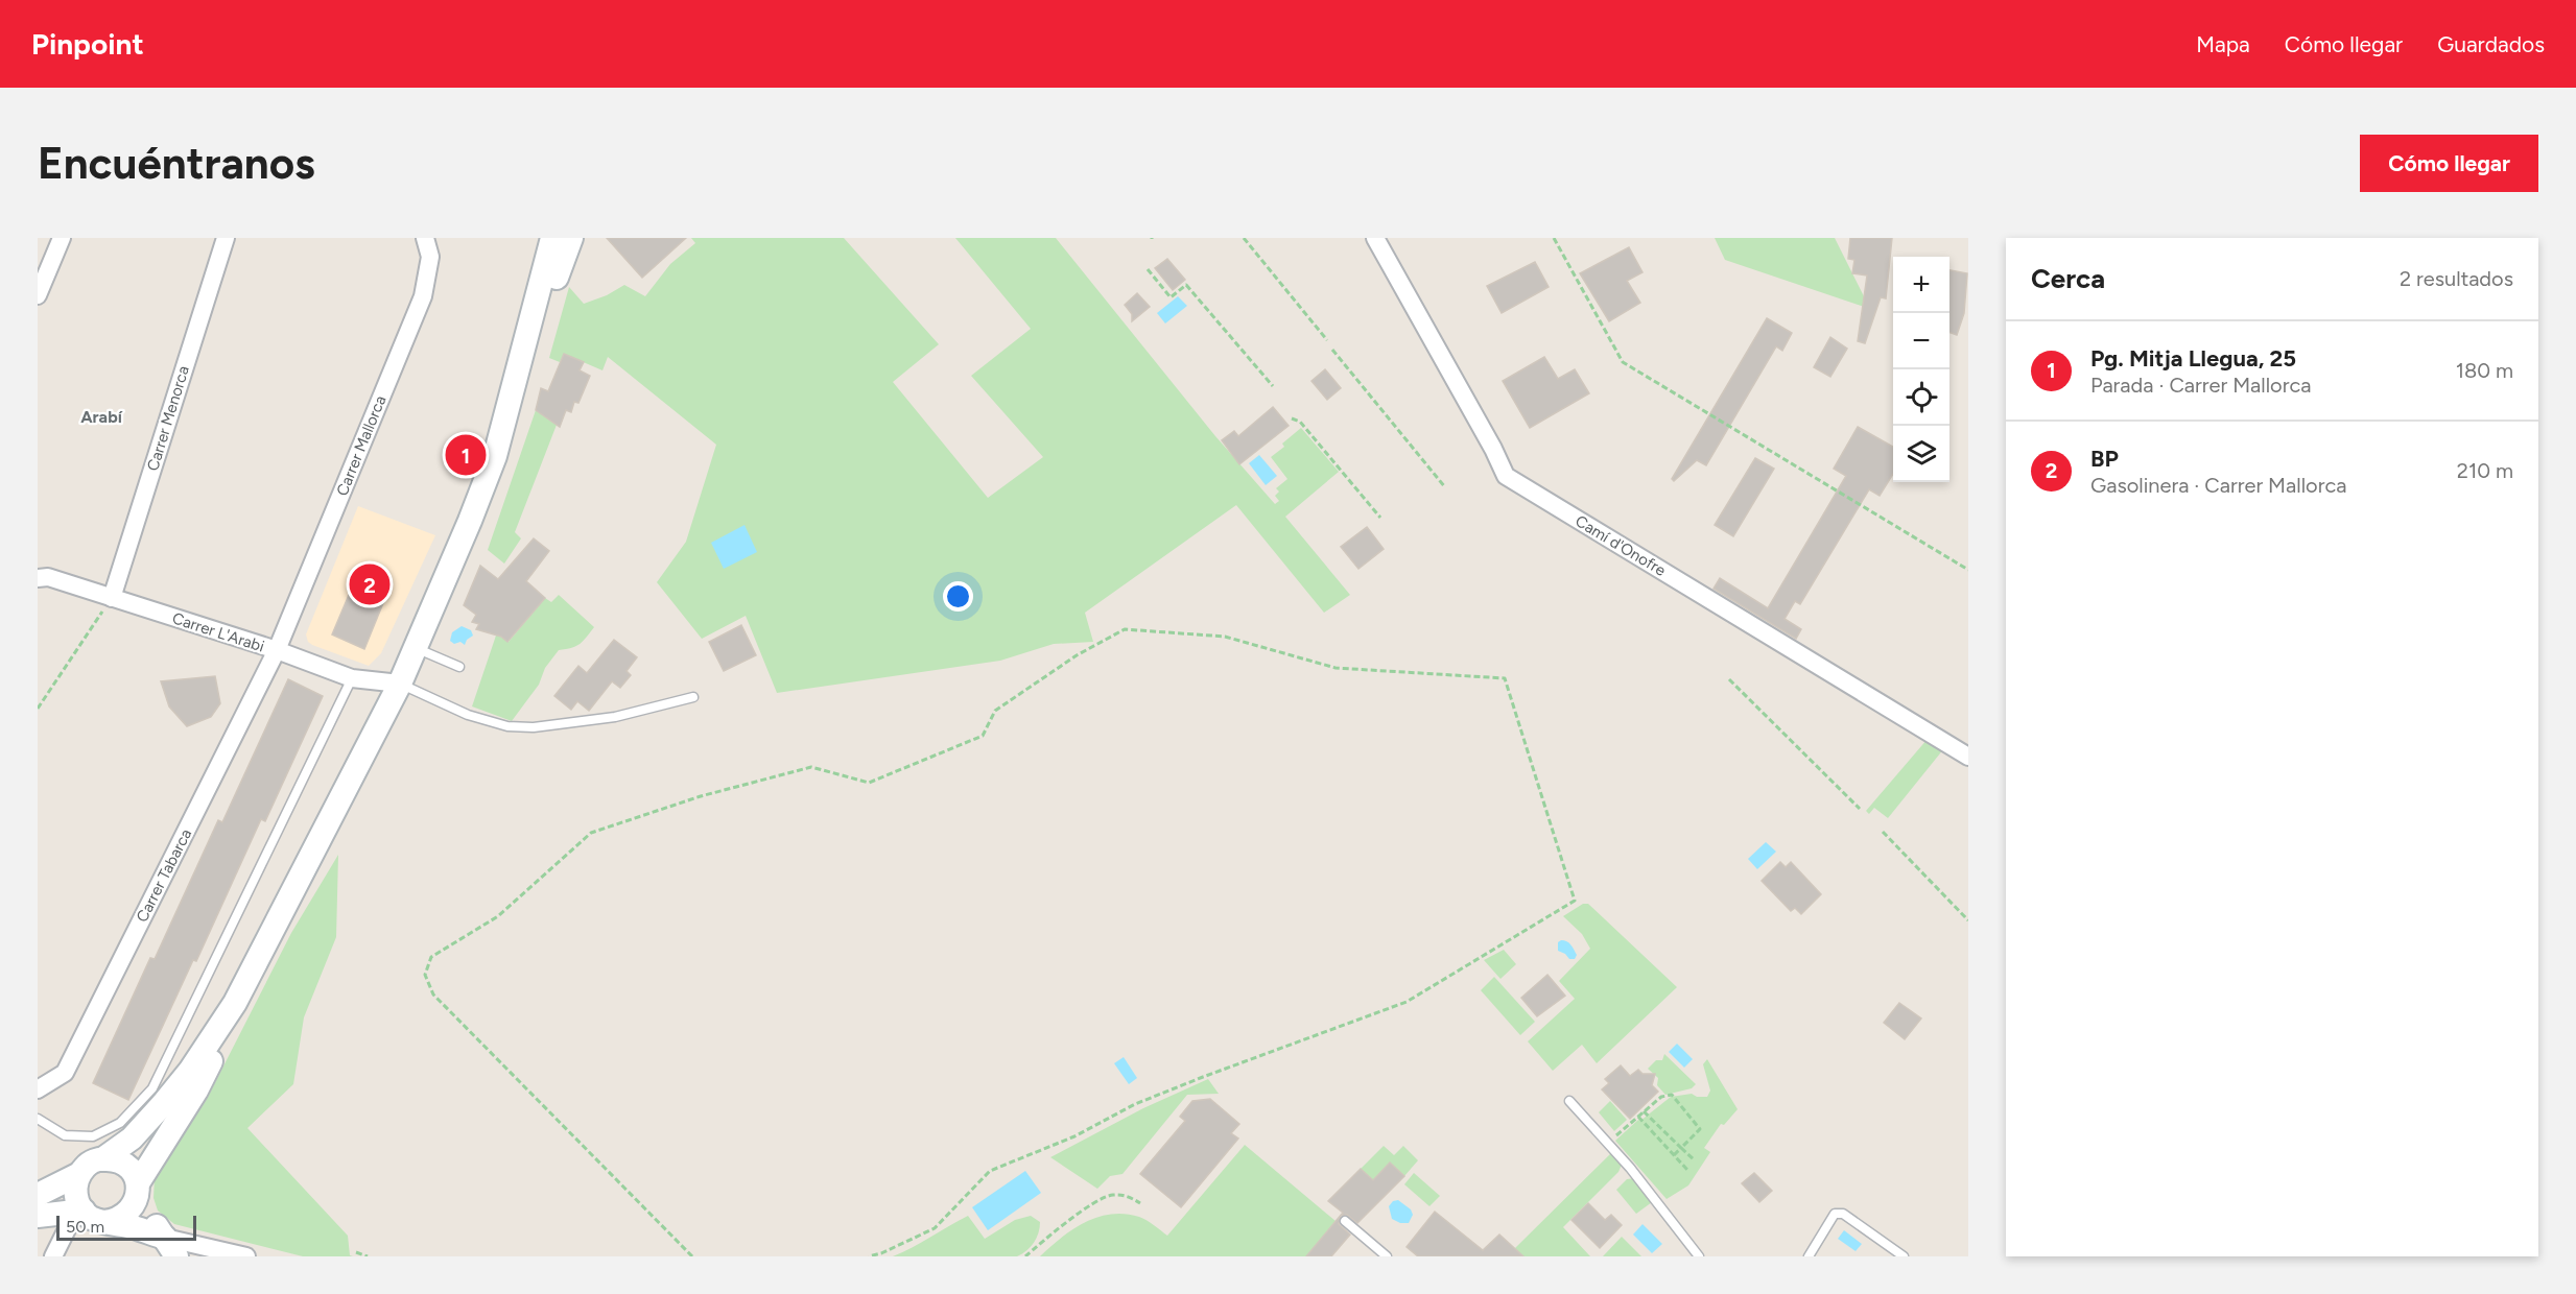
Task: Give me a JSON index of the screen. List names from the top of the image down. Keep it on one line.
{"streets":{"street":["Carrer Menorca","Carrer Mallorca","Camí d'Onofre","Carrer L'Arabi","Carrer Tabarca"]},"crossings":[["Carrer Menorca","Carrer L'Arabi"],["Carrer Mallorca","Carrer L'Arabi"],["Carrer Mallorca","Carrer Tabarca"],["Carrer L'Arabi","Carrer Tabarca"]],"districts":["Arabí"],"scale_bar":"50 m","page":{"header":"Pinpoint","nav":["Mapa","Cómo llegar","Guardados"],"buttons":"Cómo llegar","title":"Encuéntranos","heading":["Cerca","2 resultados"],"map_buttons":["+","−"],"list":[{"mark":"1","name":"Pg. Mitja Llegua, 25","note":"Parada · Carrer Mallorca","value":"180 m"},{"mark":"2","name":"BP","note":"Gasolinera · Carrer Mallorca","value":"210 m"}],"pins":["1","2"],"scale":"50 m"}}
